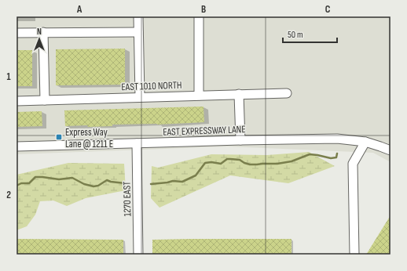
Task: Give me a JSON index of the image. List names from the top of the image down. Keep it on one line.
{"streets":{"street":["EAST 1010 NORTH","EAST EXPRESSWAY LANE","1270 EAST"]},"crossings":[["EAST EXPRESSWAY LANE","1270 EAST"]],"places":{"transit":["Express Way Lane @ 1211 E"]},"scale_bar":"50 m","north":"top","grid":{"columns":["A","B","C"],"rows":["1","2"]}}
